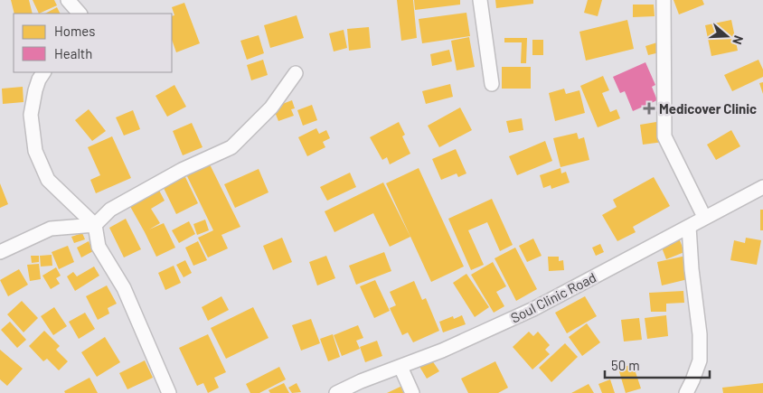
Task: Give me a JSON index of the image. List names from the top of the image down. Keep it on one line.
{"streets":{"street":["Soul Clinic Road"]},"places":{"health":["Medicover Clinic"]},"legend":["Homes","Health"],"scale_bar":"50 m","north":"right"}
